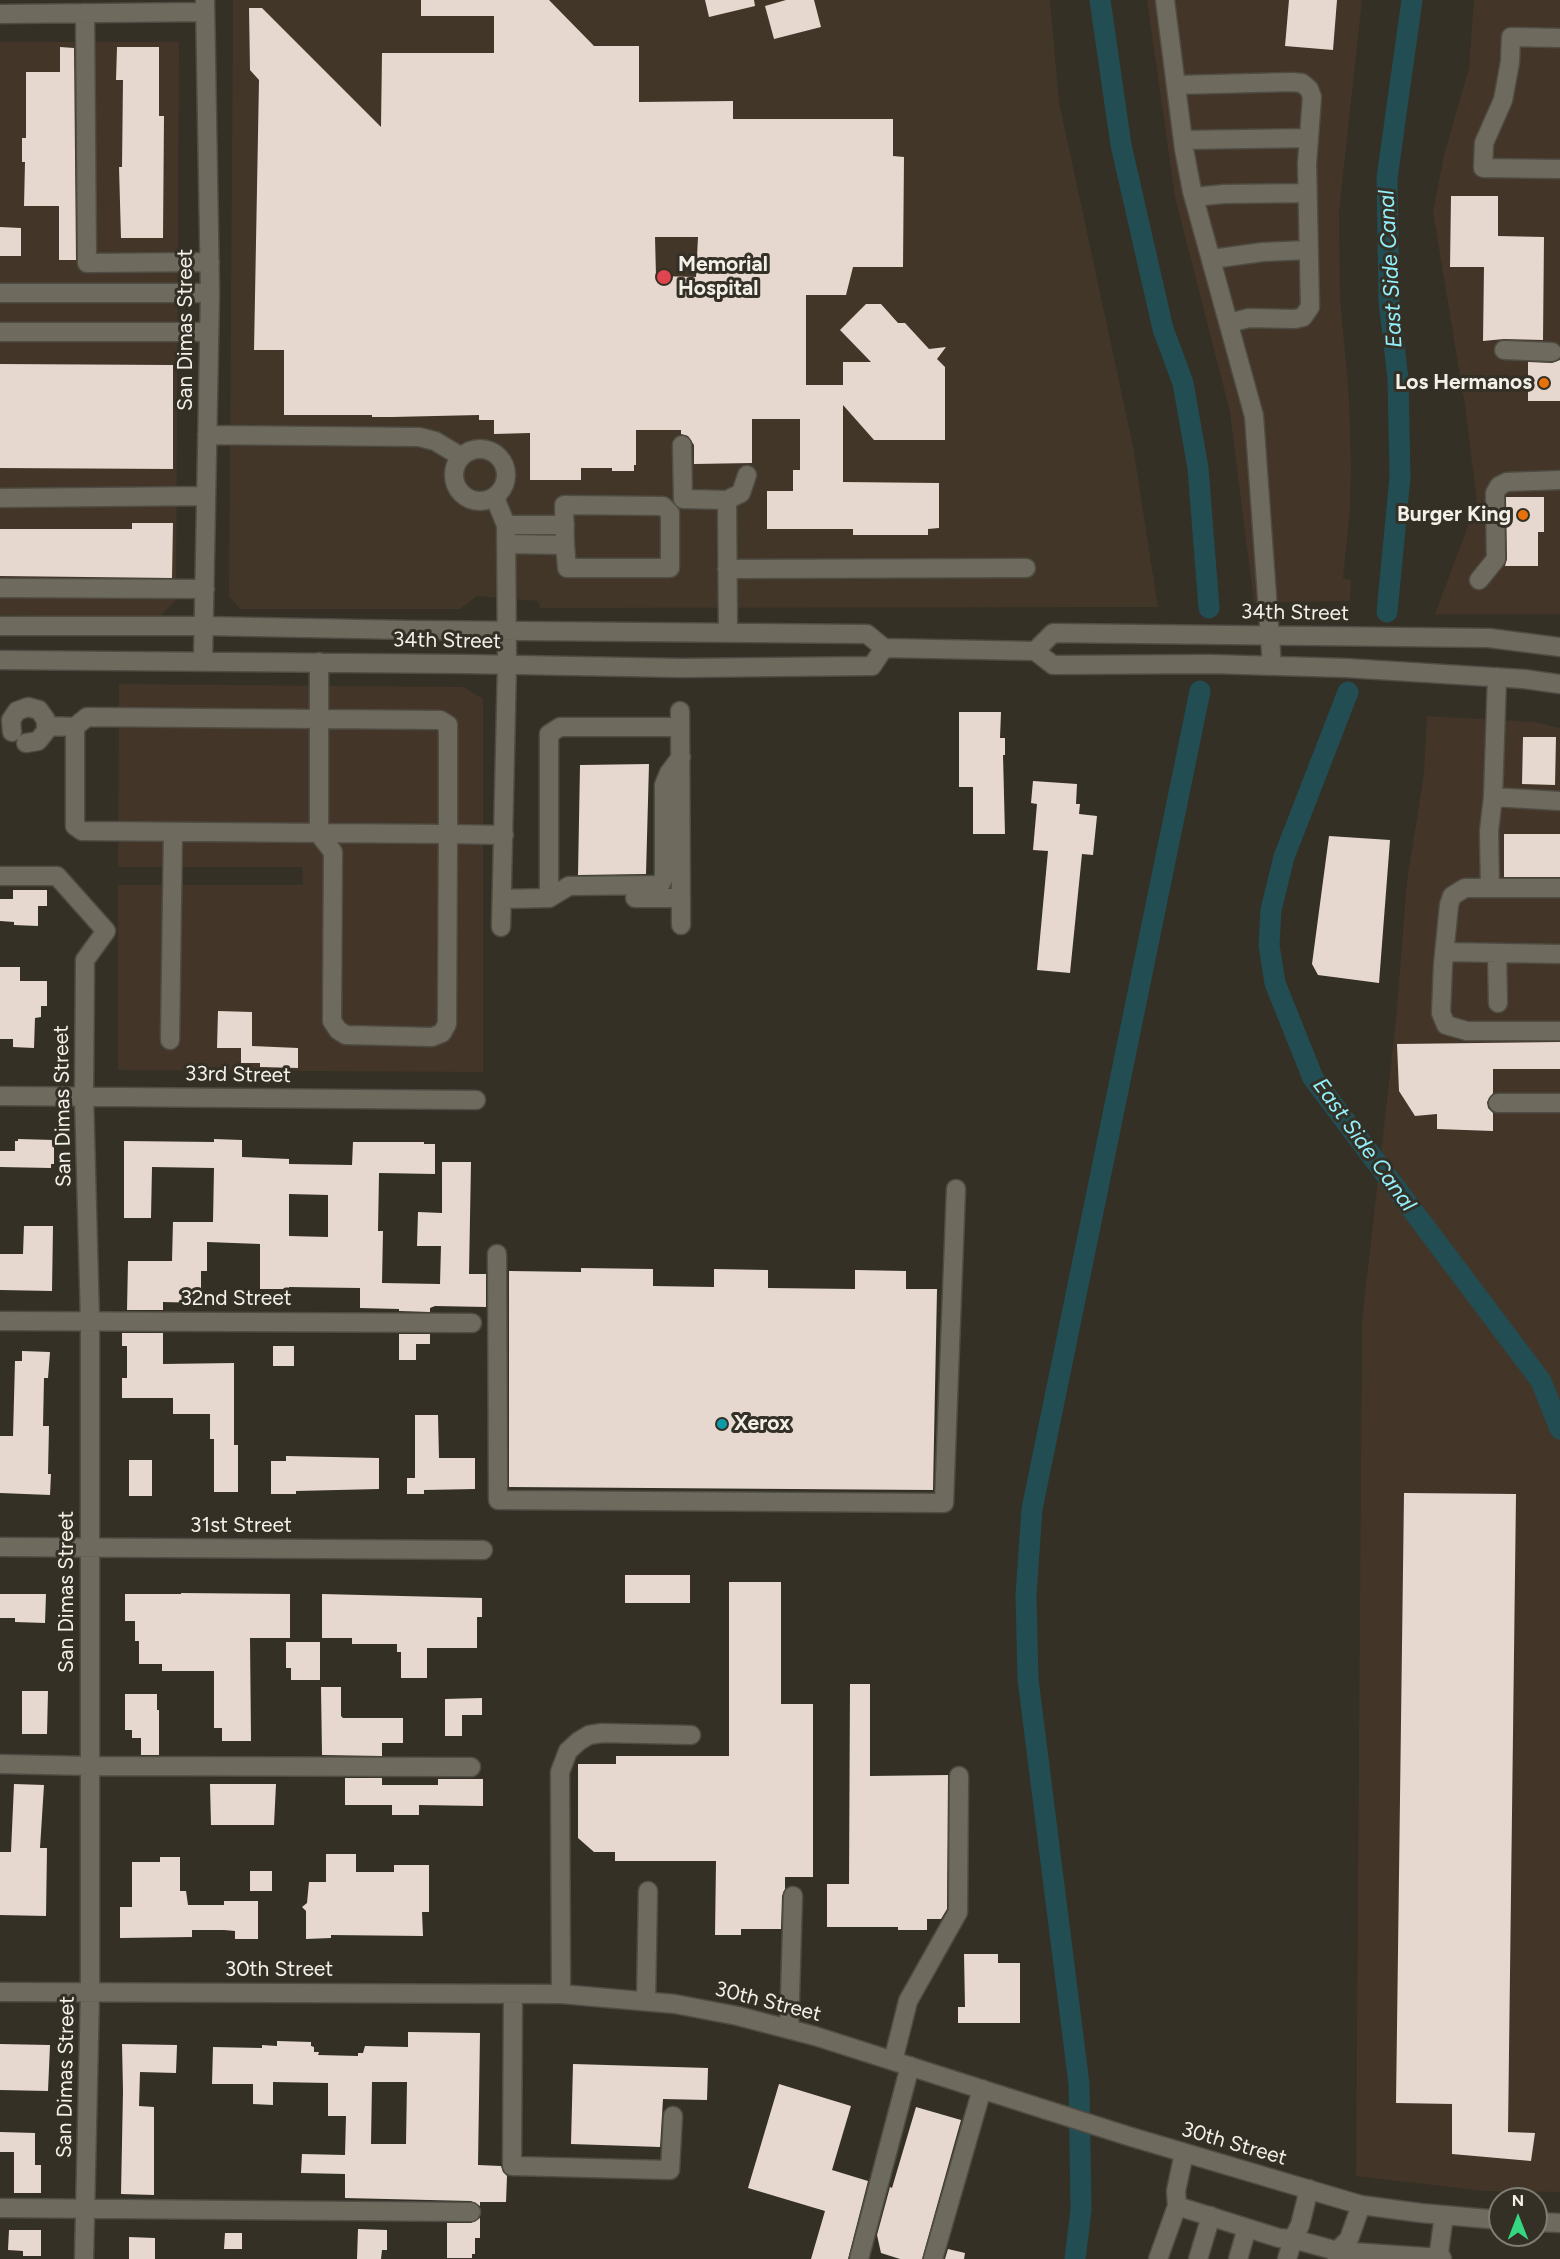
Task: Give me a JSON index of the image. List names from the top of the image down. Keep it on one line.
{"streets":{"street":["San Dimas Street","34th Street","33rd Street","32nd Street","31st Street","30th Street"]},"crossings":[["San Dimas Street","34th Street"],["San Dimas Street","33rd Street"],["San Dimas Street","32nd Street"],["San Dimas Street","31st Street"],["San Dimas Street","30th Street"]],"water":["East Side Canal"],"places":["Memorial Hospital","Los Hermanos","Burger King","Xerox"],"north":"top"}
